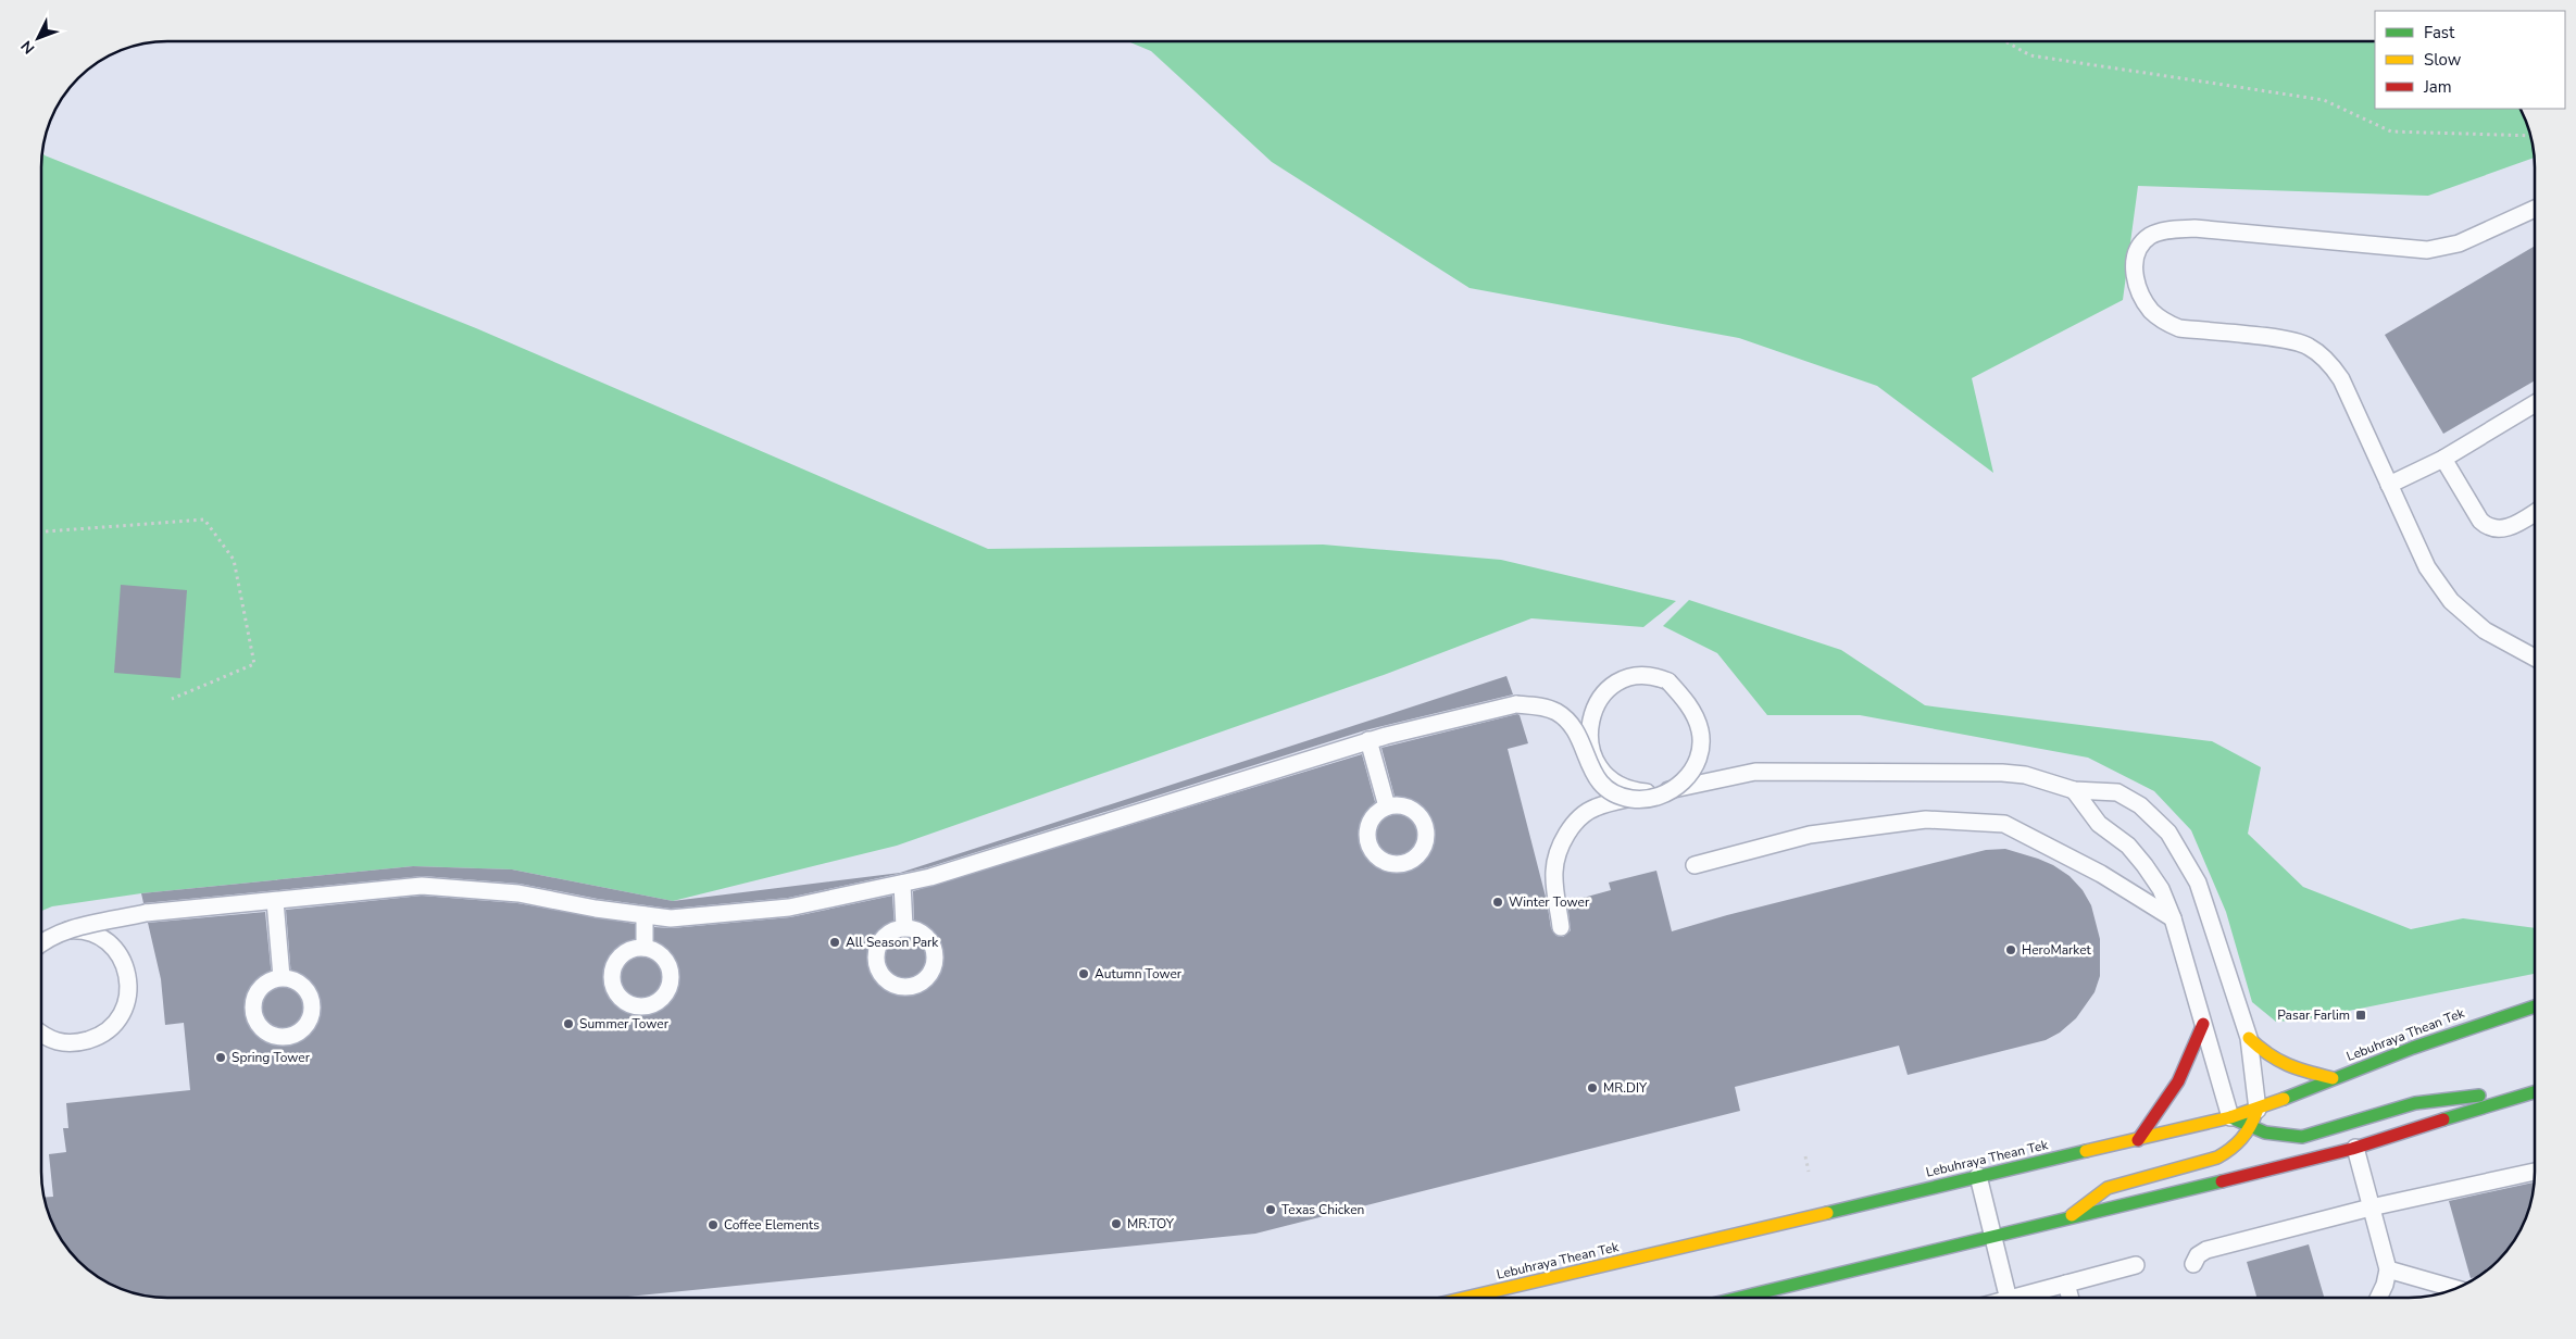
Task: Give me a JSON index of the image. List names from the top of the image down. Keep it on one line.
{"streets":{"main road":["Lebuhraya Thean Tek"]},"places":{"other":["Winter Tower","All Season Park","HeroMarket","Autumn Tower","Summer Tower","Spring Tower","MR.DIY","Texas Chicken","MR.TOY","Coffee Elements"],"transit":["Pasar Farlim"]},"legend":["Fast","Slow","Jam"],"north":"bottom left"}
